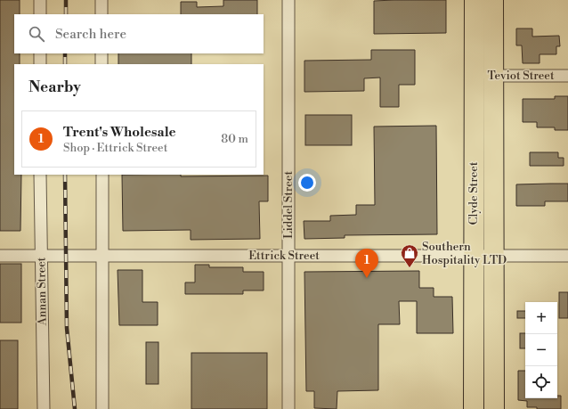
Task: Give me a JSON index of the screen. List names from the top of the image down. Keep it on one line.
{"streets":{"highway":["Clyde Street"],"street":["Teviot Street","Liddel Street","Ettrick Street","Annan Street"]},"crossings":[["Teviot Street","Clyde Street"],["Clyde Street","Ettrick Street"],["Liddel Street","Ettrick Street"],["Ettrick Street","Annan Street"]],"places":{"shop":["Southern Hospitality LTD"]},"page":{"search":"Search here","heading":"Nearby","list":[{"mark":"1","name":"Trent's Wholesale","note":"Shop · Ettrick Street","value":"80 m"}],"pins":"1","map_buttons":["+","−"]}}
